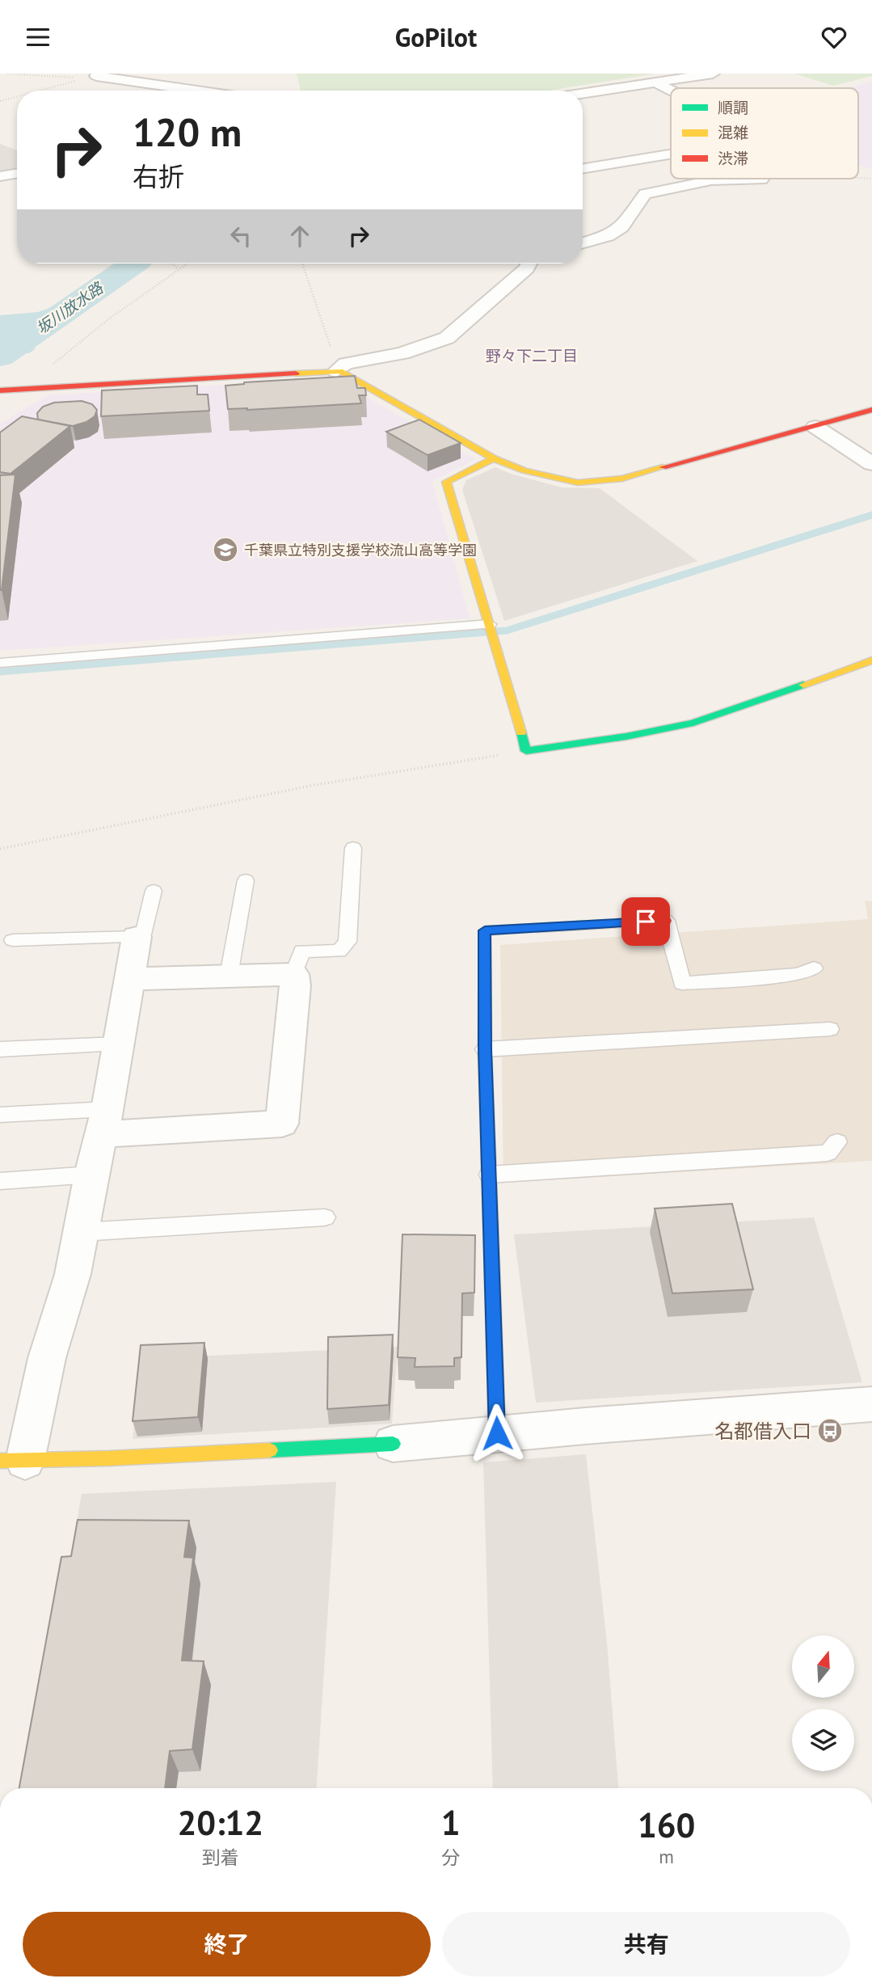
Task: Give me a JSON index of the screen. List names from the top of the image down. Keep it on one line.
{"districts":["野々下二丁目"],"water":["坂川放水路"],"places":{"school or university":["千葉県立特別支援学校流山高等学園"],"bus stop":["名都借入口"]},"legend":["順調","混雑","渋滞"],"north":"top","page":{"header":"GoPilot","turn":["120 m","右折"],"eta":["20:12","到着","1","分","160","m"],"buttons":["終了","共有"]}}
